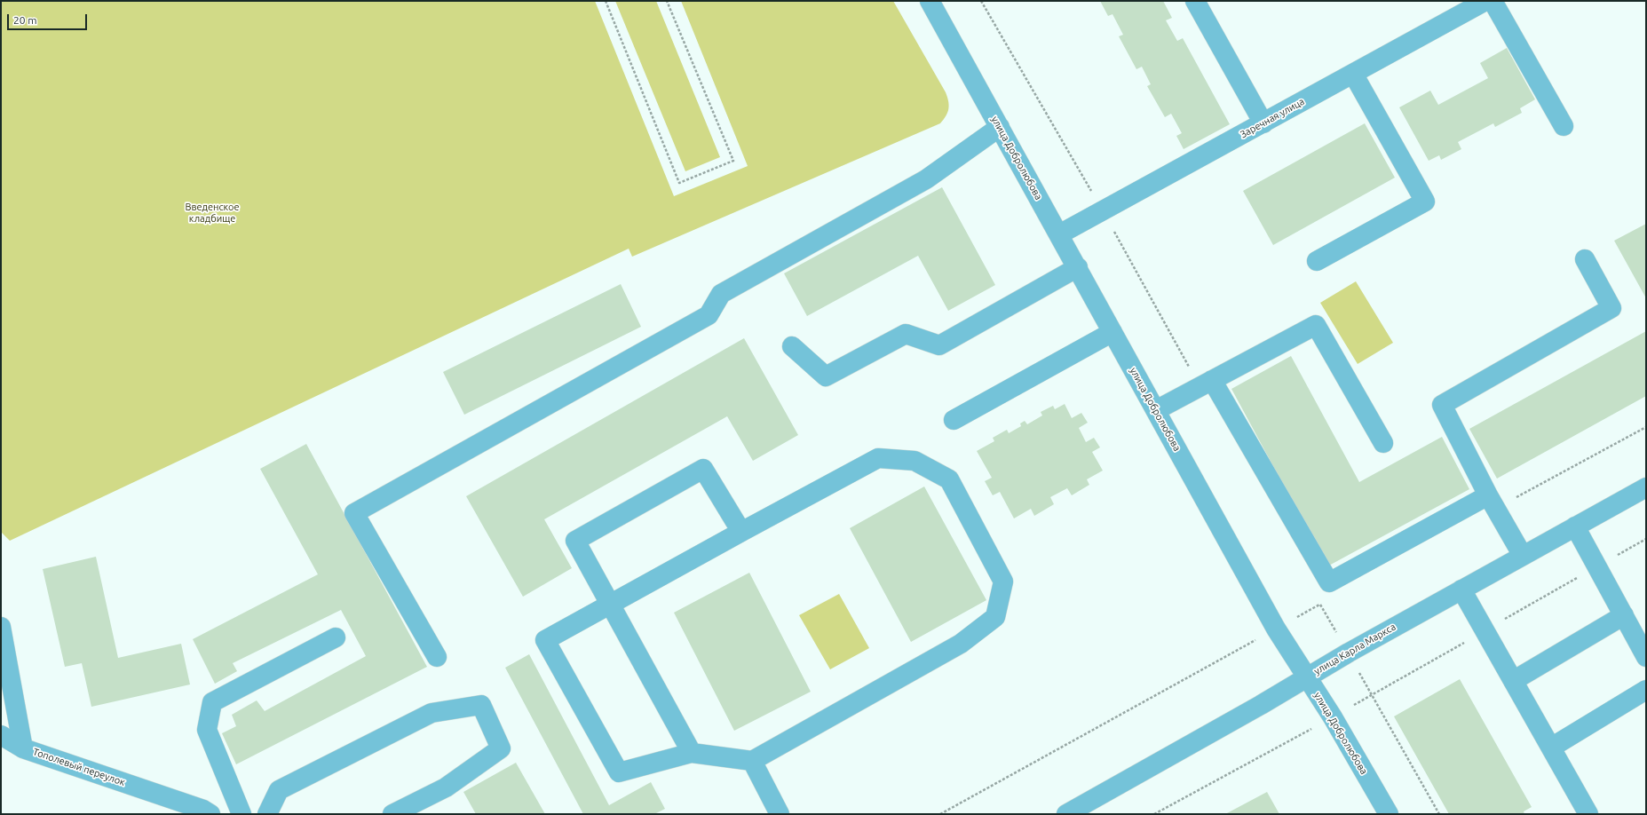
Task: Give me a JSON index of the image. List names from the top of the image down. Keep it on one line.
{"streets":{"street":["Заречная улица","улица Добролюбова","улица Карла Маркса","Тополевый переулок"]},"crossings":[["Заречная улица","улица Добролюбова"],["улица Добролюбова","улица Карла Маркса"]],"parks":["Введенское кладбище"],"scale_bar":"20 m"}
